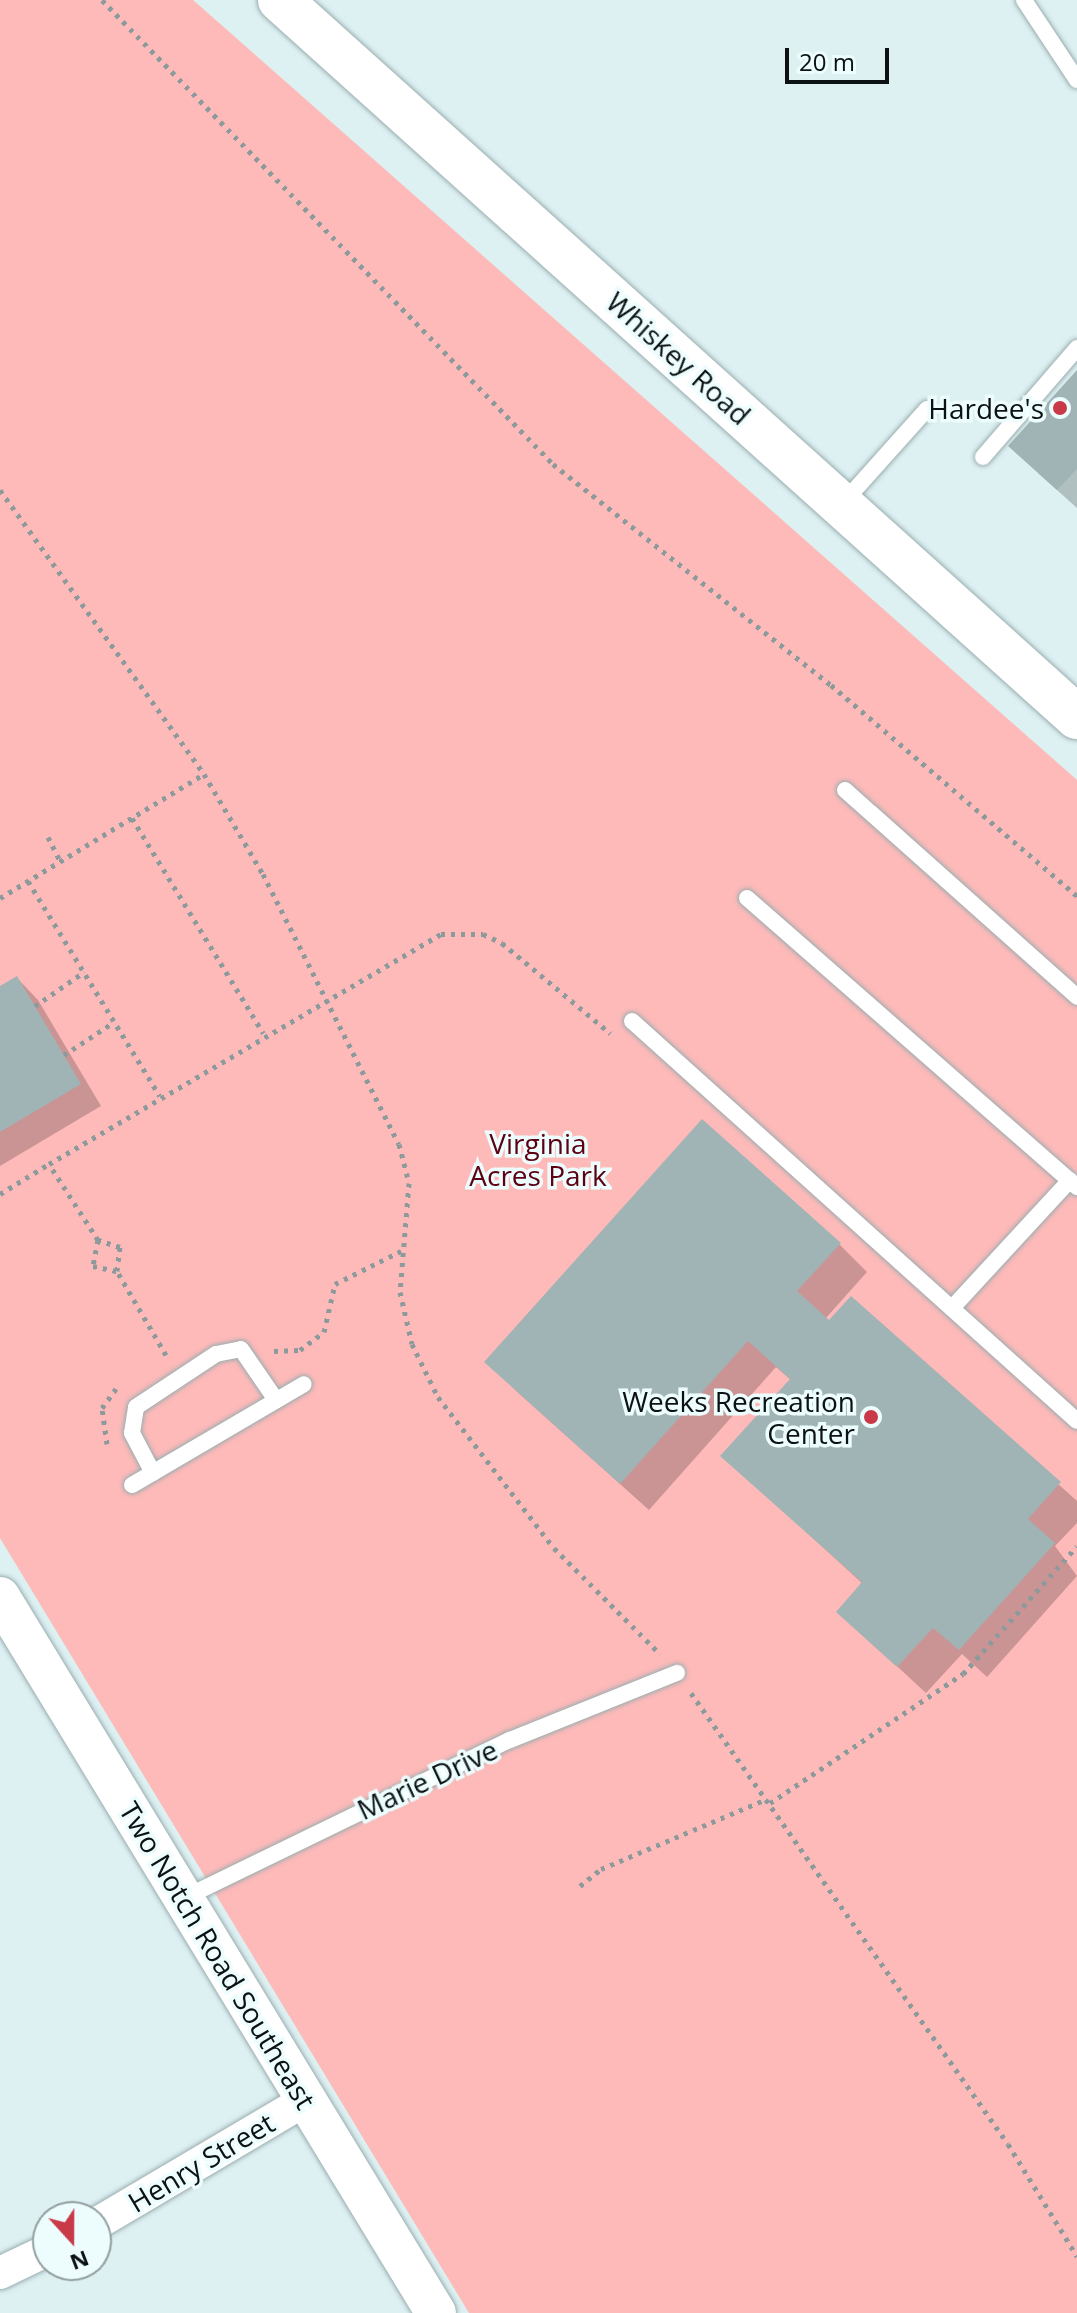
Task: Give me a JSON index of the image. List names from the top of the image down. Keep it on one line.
{"streets":{"main road":["Whiskey Road"],"street":["Two Notch Road Southeast","Henry Street"],"lane":["Marie Drive"]},"crossings":[["Marie Drive","Two Notch Road Southeast"],["Two Notch Road Southeast","Henry Street"]],"parks":["Virginia Acres Park"],"places":["Hardee's","Weeks Recreation Center"],"scale_bar":"20 m","north":"bottom"}
